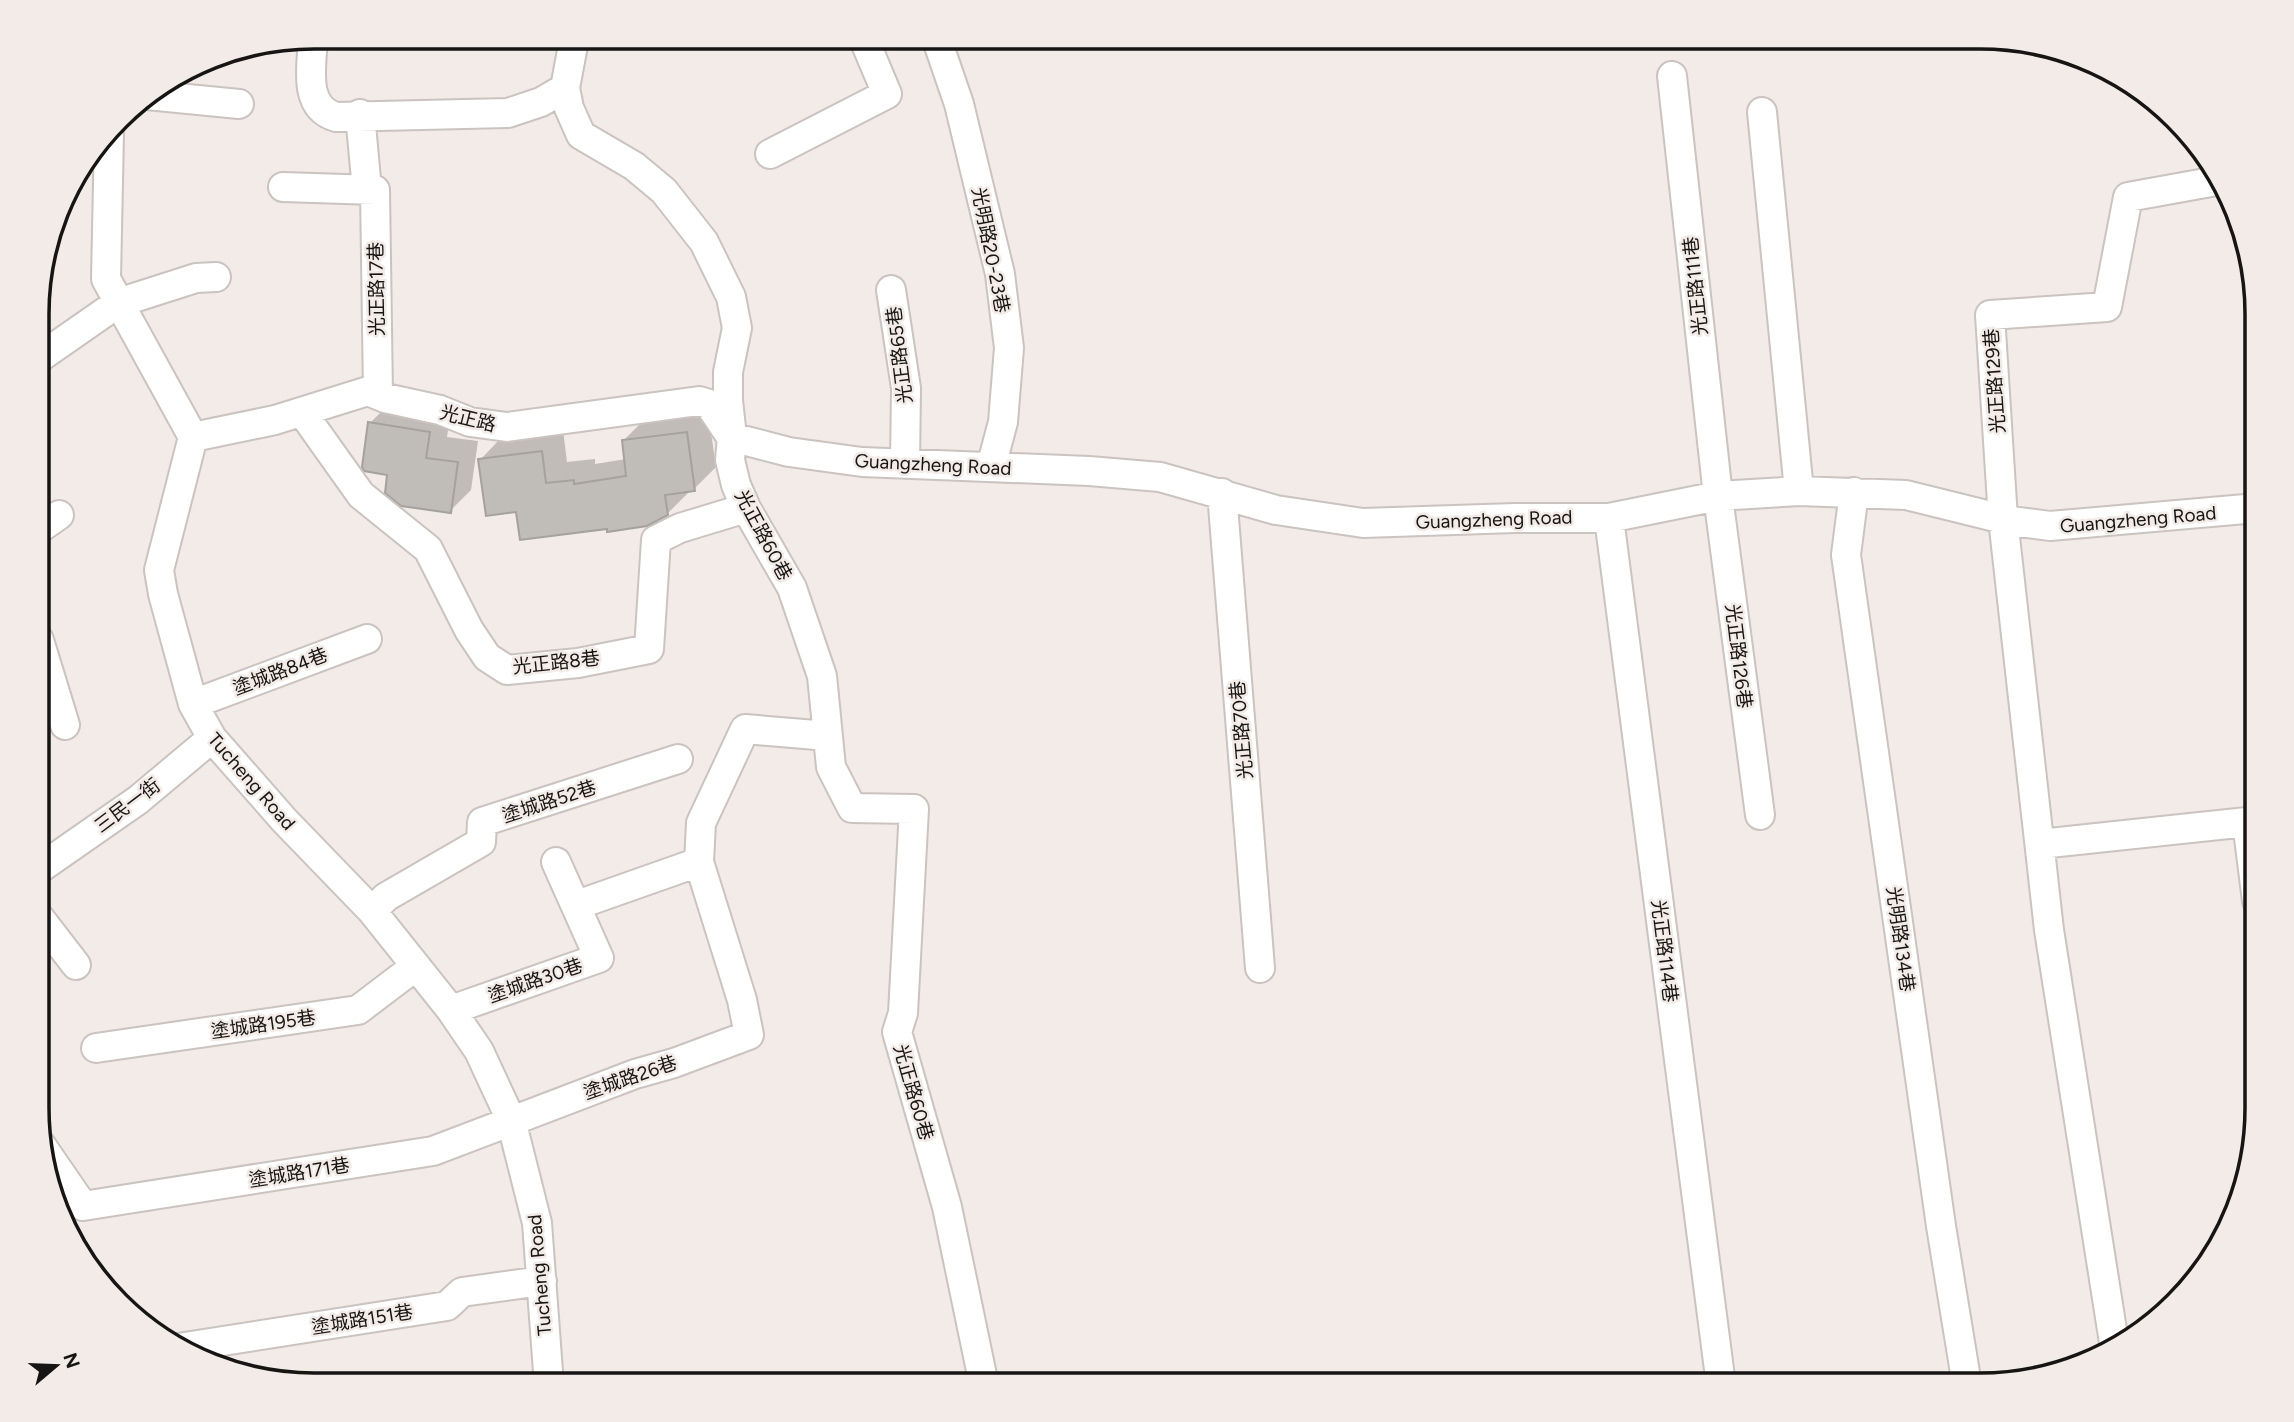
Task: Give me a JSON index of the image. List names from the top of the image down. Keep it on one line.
{"streets":{"street":["光明路20-23巷","光正路111巷","光正路17巷","光正路65巷","光正路129巷","光正路","Guangzheng Road","光正路60巷","光正路126巷","光正路8巷","塗城路84巷","光正路70巷","Tucheng Road","塗城路52巷","三民一街","光明路134巷","光正路114巷","塗城路30巷","塗城路195巷","塗城路26巷","塗城路171巷","塗城路151巷"]},"crossings":[["光明路20-23巷","Guangzheng Road"],["光正路111巷","Guangzheng Road"],["光正路111巷","光正路126巷"],["光正路17巷","光正路"],["光正路65巷","Guangzheng Road"],["光正路129巷","Guangzheng Road"],["光正路","Guangzheng Road"],["光正路","光正路60巷"],["光正路","光正路8巷"],["光正路","Tucheng Road"],["Guangzheng Road","光正路60巷"],["Guangzheng Road","光正路126巷"],["Guangzheng Road","光正路70巷"],["Guangzheng Road","光明路134巷"],["Guangzheng Road","光正路114巷"],["光正路60巷","光正路8巷"],["塗城路84巷","Tucheng Road"],["Tucheng Road","塗城路52巷"],["Tucheng Road","三民一街"],["Tucheng Road","塗城路30巷"],["Tucheng Road","塗城路195巷"],["Tucheng Road","塗城路26巷"],["Tucheng Road","塗城路171巷"],["Tucheng Road","塗城路151巷"],["塗城路26巷","塗城路171巷"]],"north":"right"}
